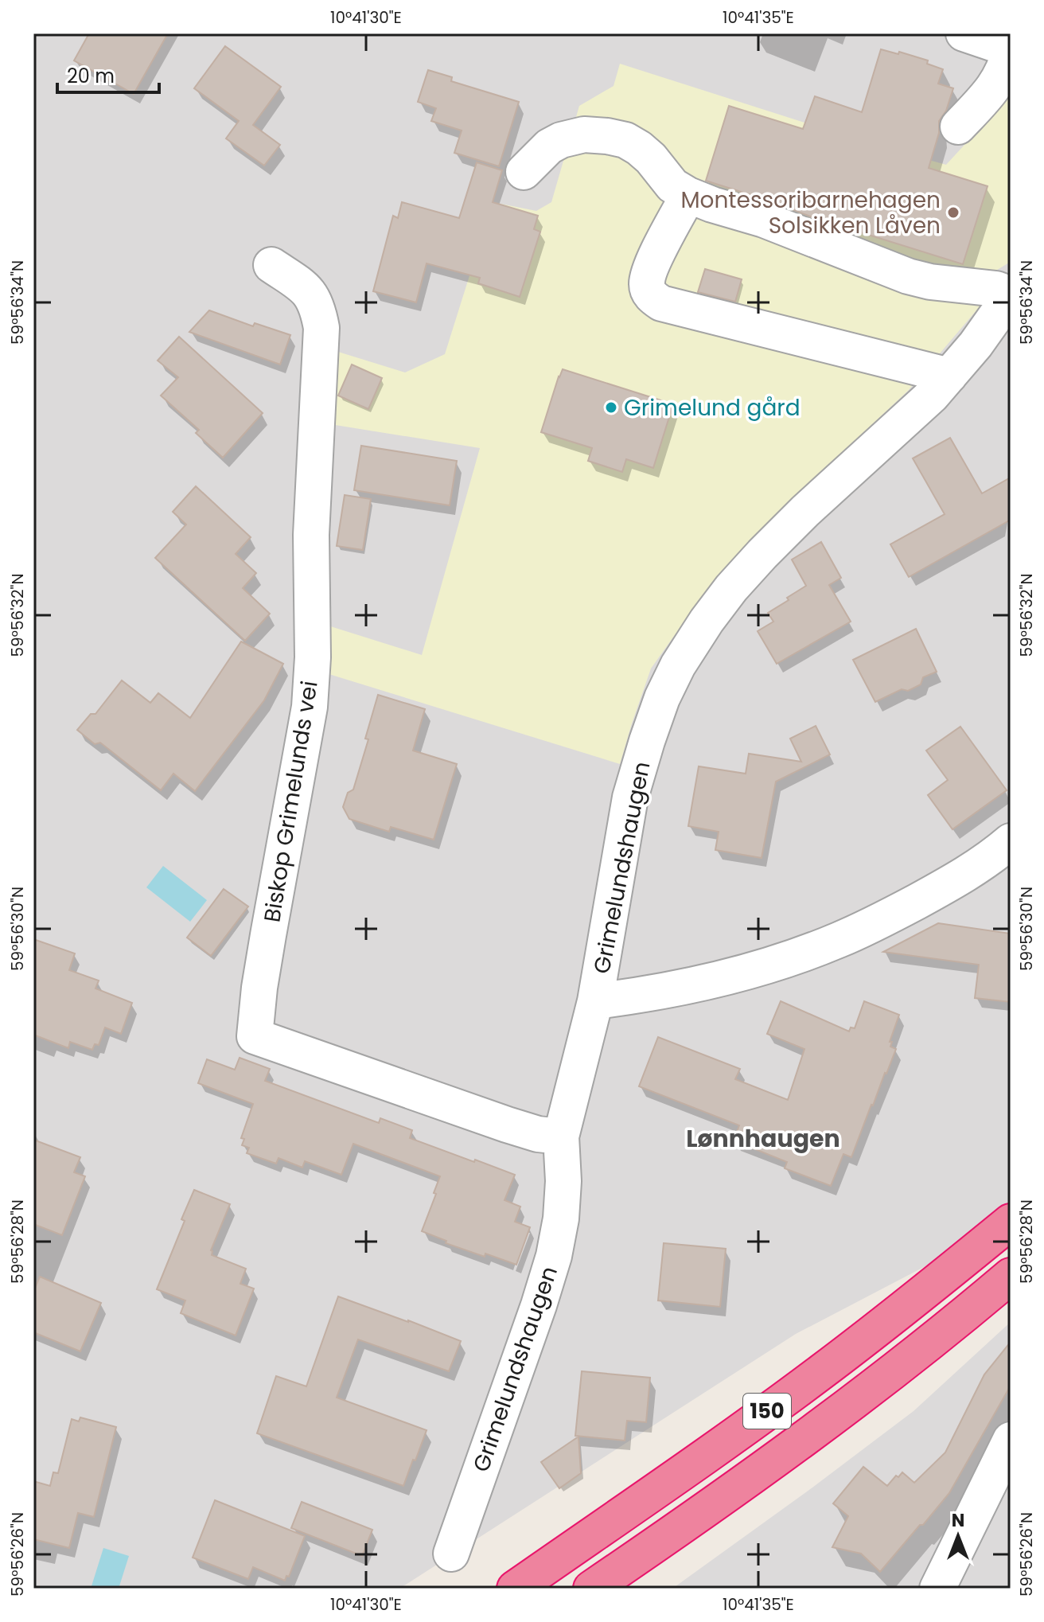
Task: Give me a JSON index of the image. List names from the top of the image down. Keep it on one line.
{"streets":{"highway":["150"],"street":["Biskop Grimelunds vei","Grimelundshaugen"]},"crossings":[["Biskop Grimelunds vei","Grimelundshaugen"]],"districts":["Lønnhaugen"],"places":["Montessoribarnehagen Solsikken Låven","Grimelund gård"],"scale_bar":"20 m","north":"top","coordinates":["10°41'30\"E","10°41'35\"E","59°56'34\"N","59°56'32\"N","59°56'30\"N","59°56'28\"N","59°56'26\"N"]}
